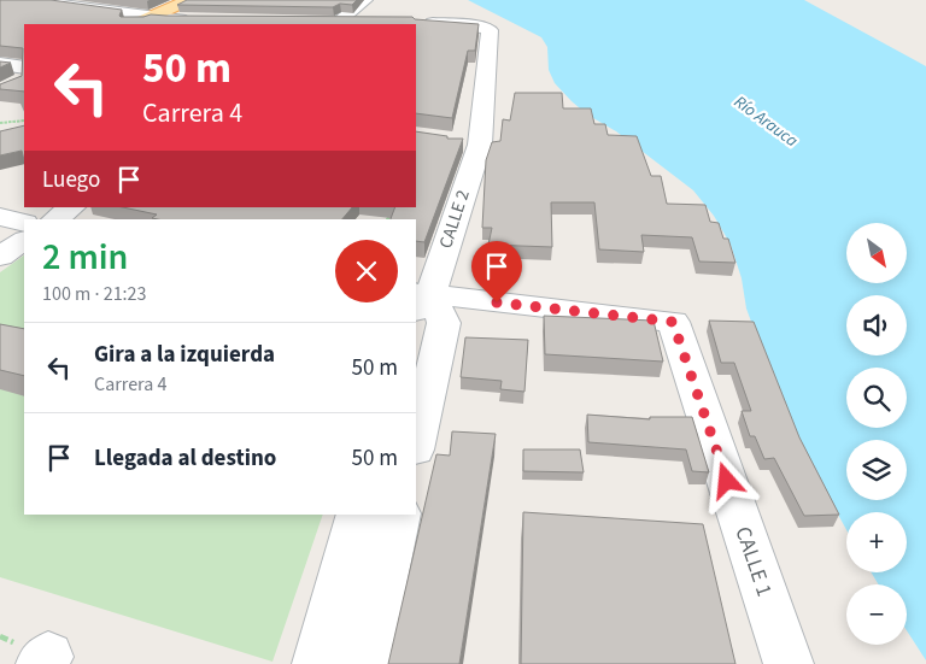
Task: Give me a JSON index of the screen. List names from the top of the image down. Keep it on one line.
{"streets":{"street":["CALLE 2","CALLE 1"]},"crossings":[["CALLE 2","CALLE 1"]],"water":["Río Arauca"],"north":"bottom right","page":{"turn":["50 m","Carrera 4"],"then":"Luego","heading":["2 min","100 m · 21:23"],"map_buttons":["+","−"],"list":[{"name":"Gira a la izquierda","note":"Carrera 4","value":"50 m"},{"name":"Llegada al destino","value":"50 m"}]}}
